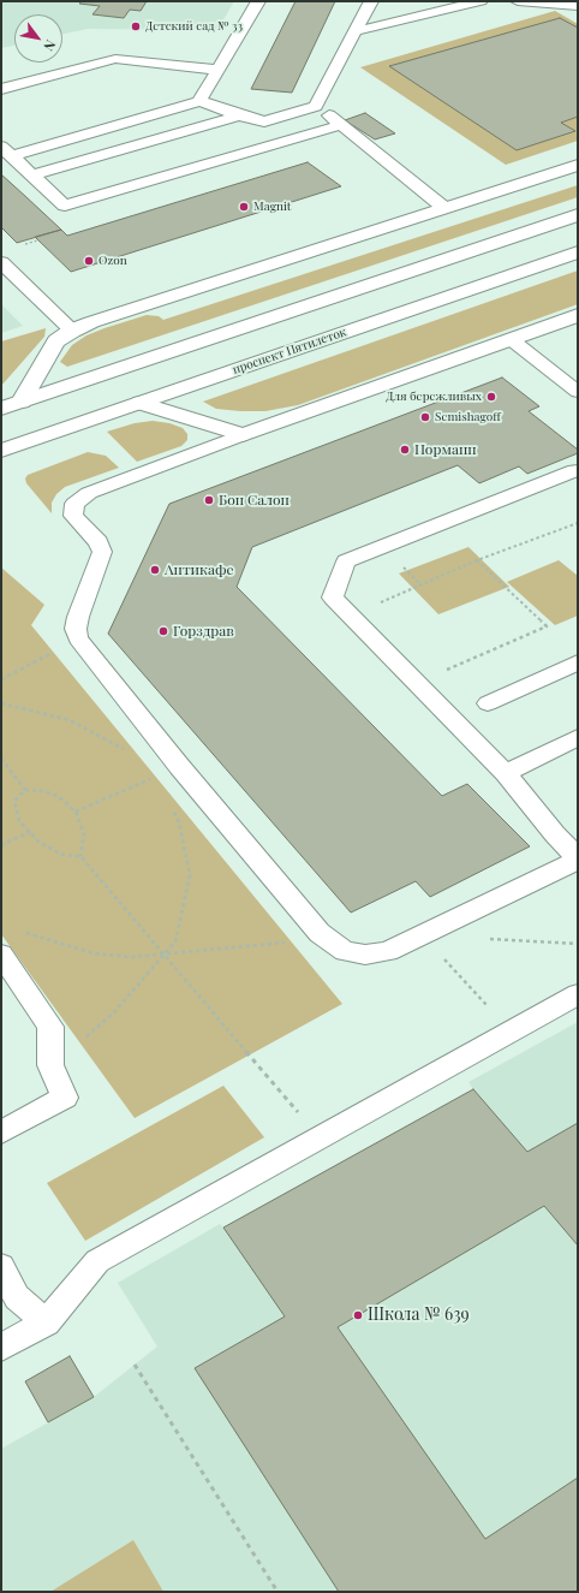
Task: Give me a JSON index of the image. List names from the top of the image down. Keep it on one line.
{"streets":{"street":["проспект Пятилеток"]},"places":["Детский сад № 33","Magnit","Ozon","Для бережливых","Semishagoff","Норманн","Бон Салон","Антикафе","Горздрав","Школа № 639"],"north":"bottom right"}
